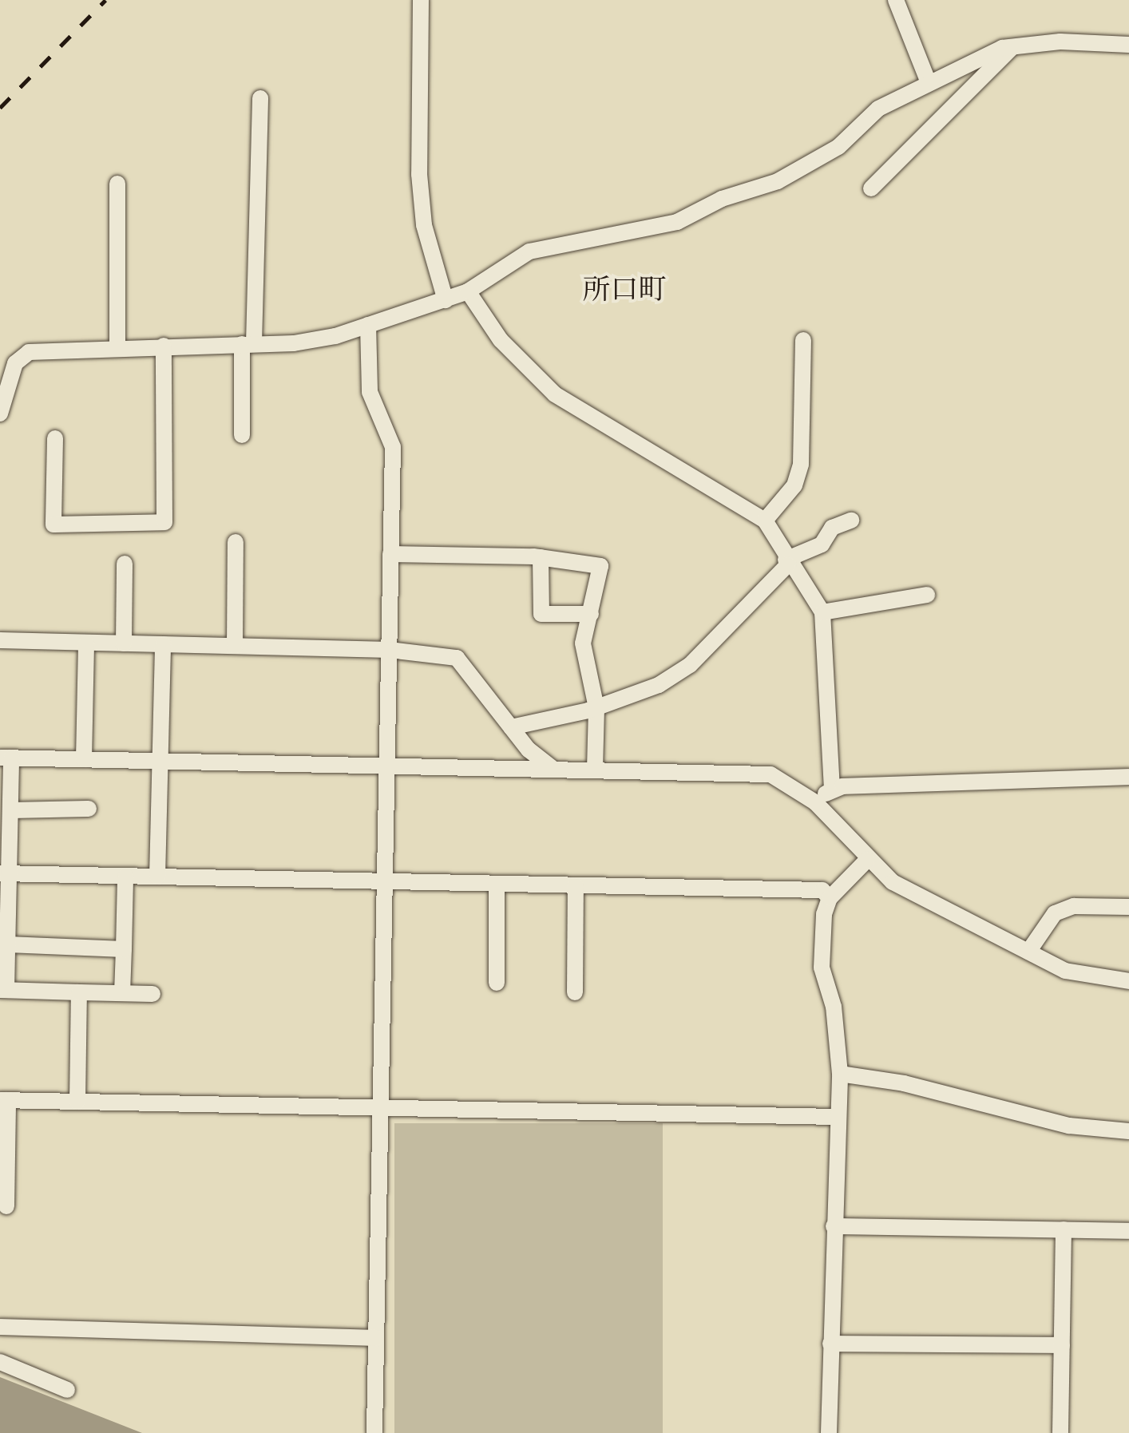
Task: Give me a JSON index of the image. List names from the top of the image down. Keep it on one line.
{"districts":["所口町"]}
